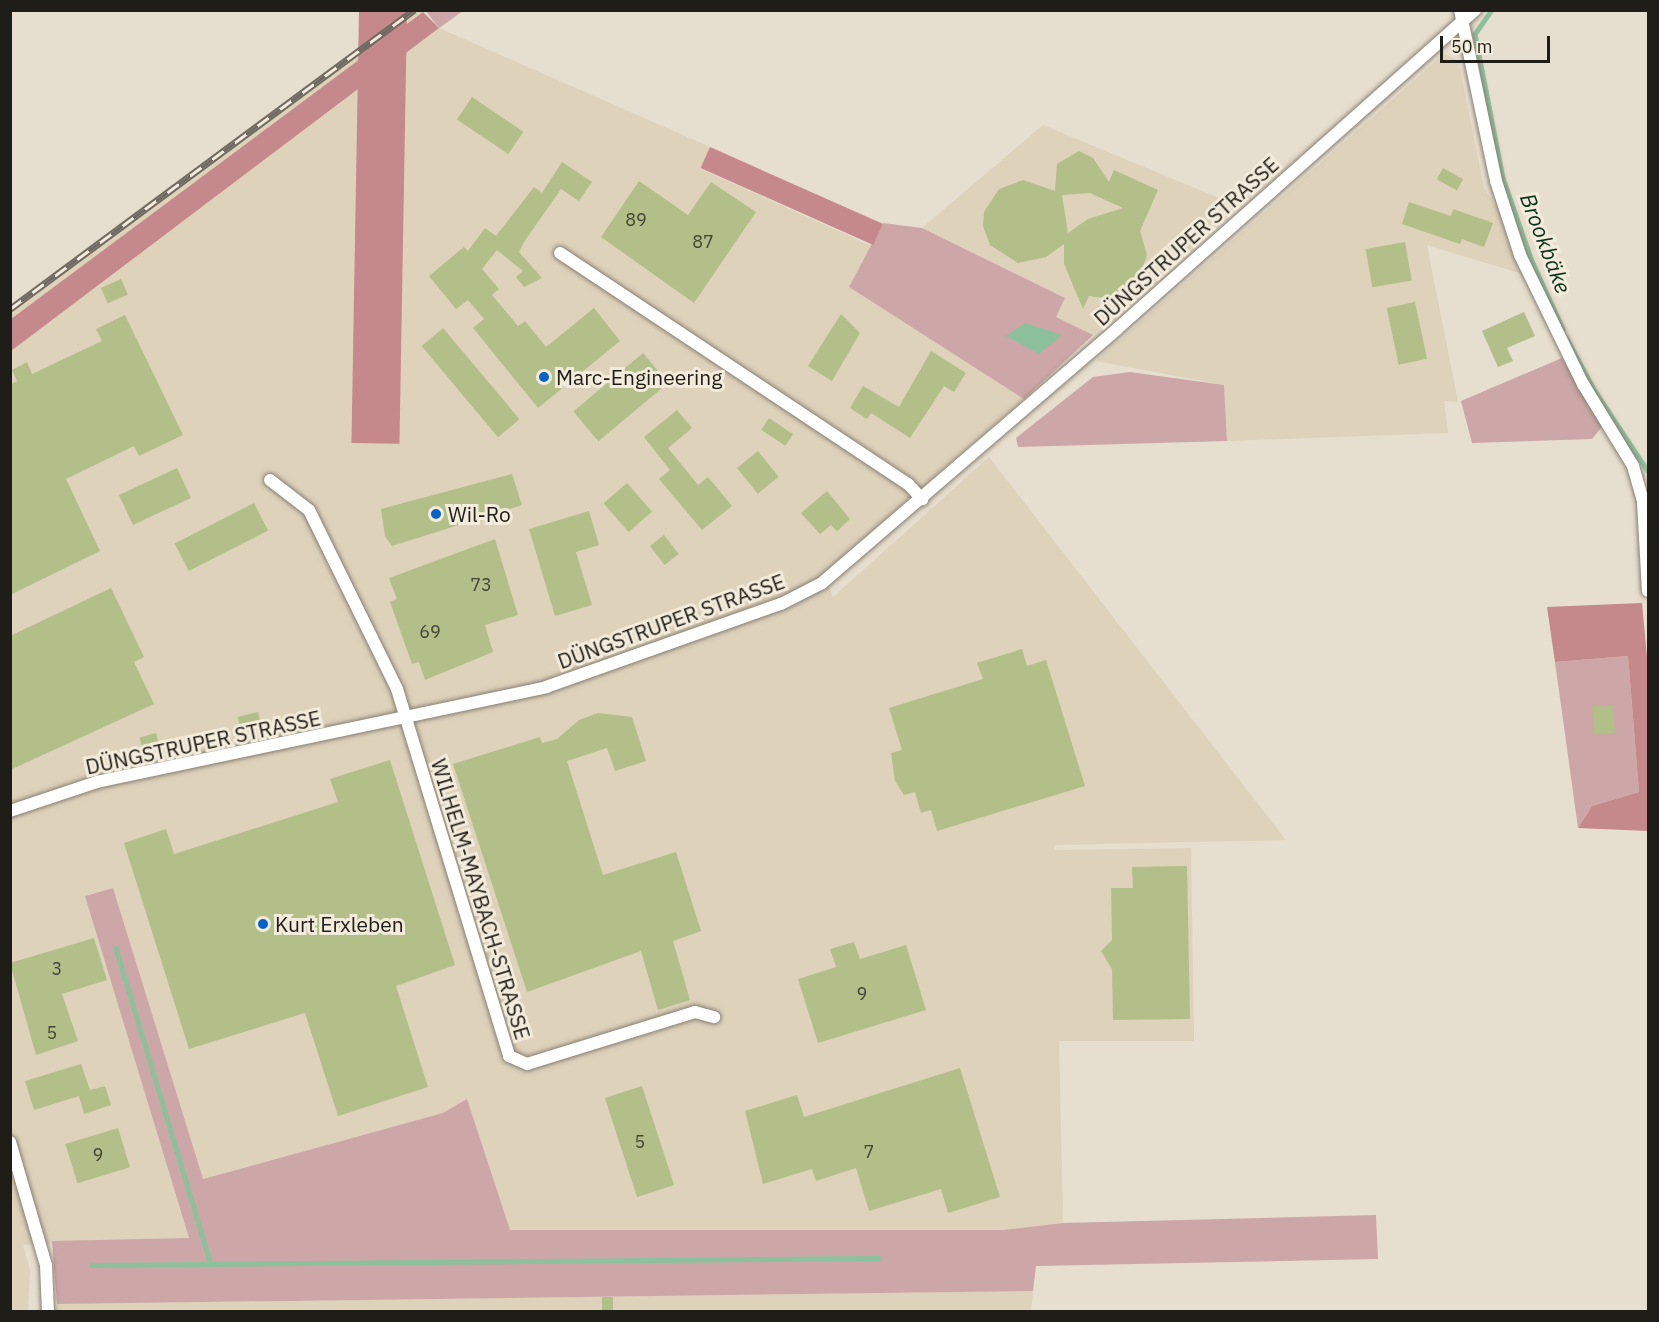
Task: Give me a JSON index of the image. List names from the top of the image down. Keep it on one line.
{"streets":{"street":["DÜNGSTRUPER STRASSE","WILHELM-MAYBACH-STRASSE"]},"crossings":[["DÜNGSTRUPER STRASSE","WILHELM-MAYBACH-STRASSE"]],"water":["Brookbäke"],"places":["Marc-Engineering","Wil-Ro","Kurt Erxleben"],"house_numbers":["89","87","73","69","3","9","5","5","7","9"],"scale_bar":"50 m"}
